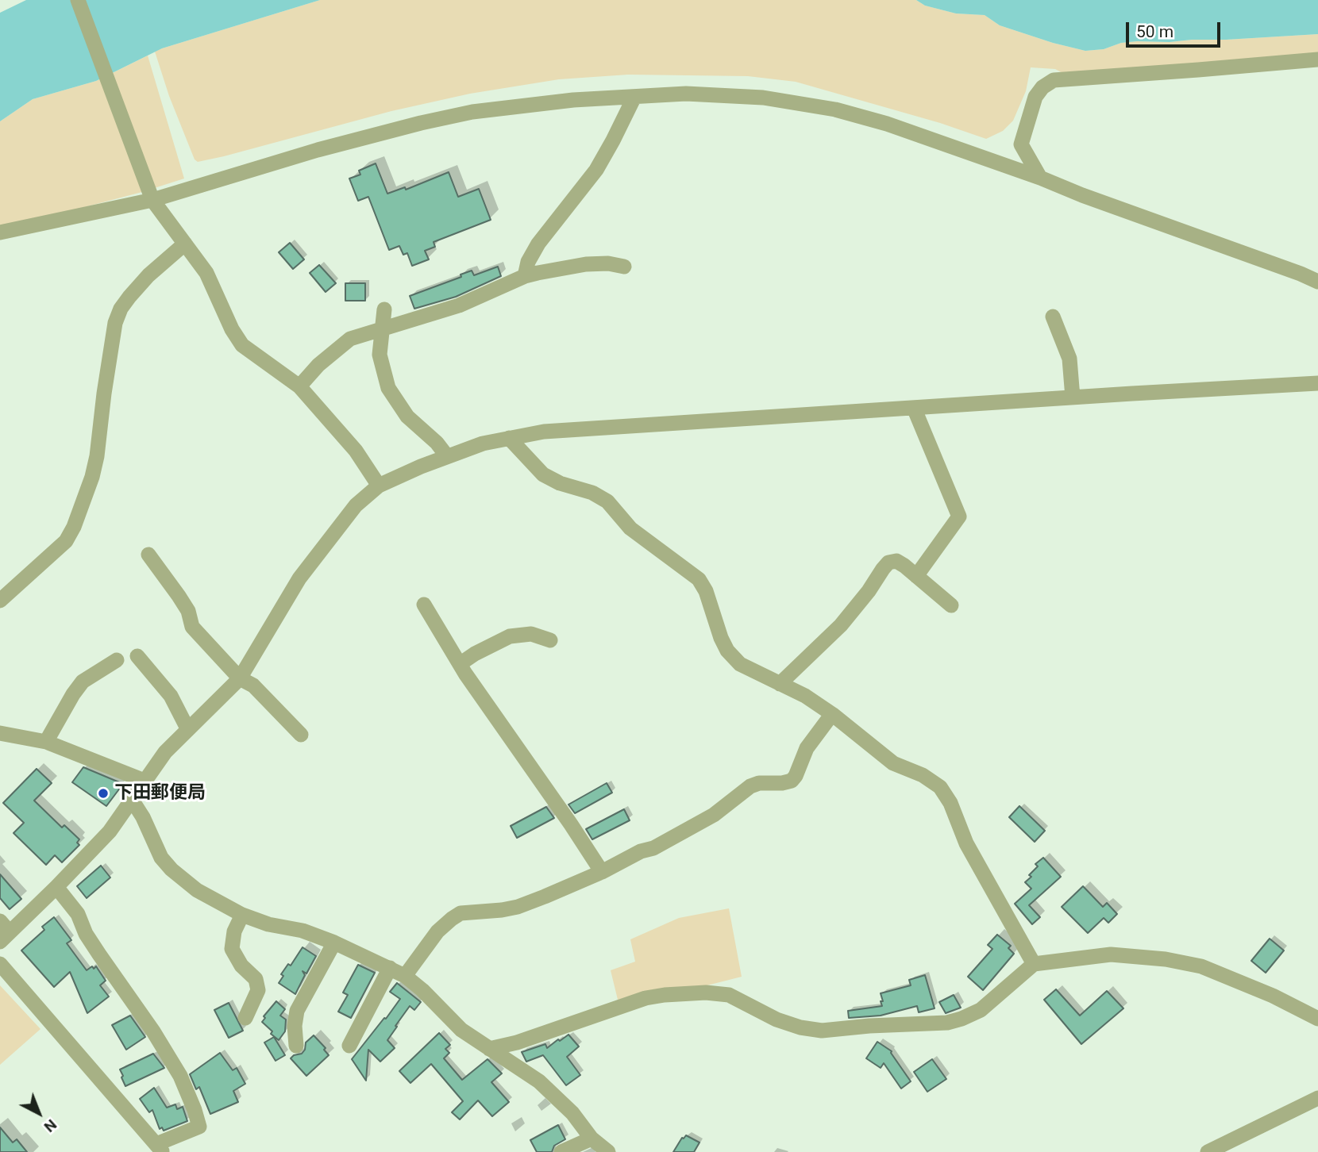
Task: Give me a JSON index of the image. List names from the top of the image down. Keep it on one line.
{"places":["下田郵便局"],"scale_bar":"50 m","north":"bottom right"}
